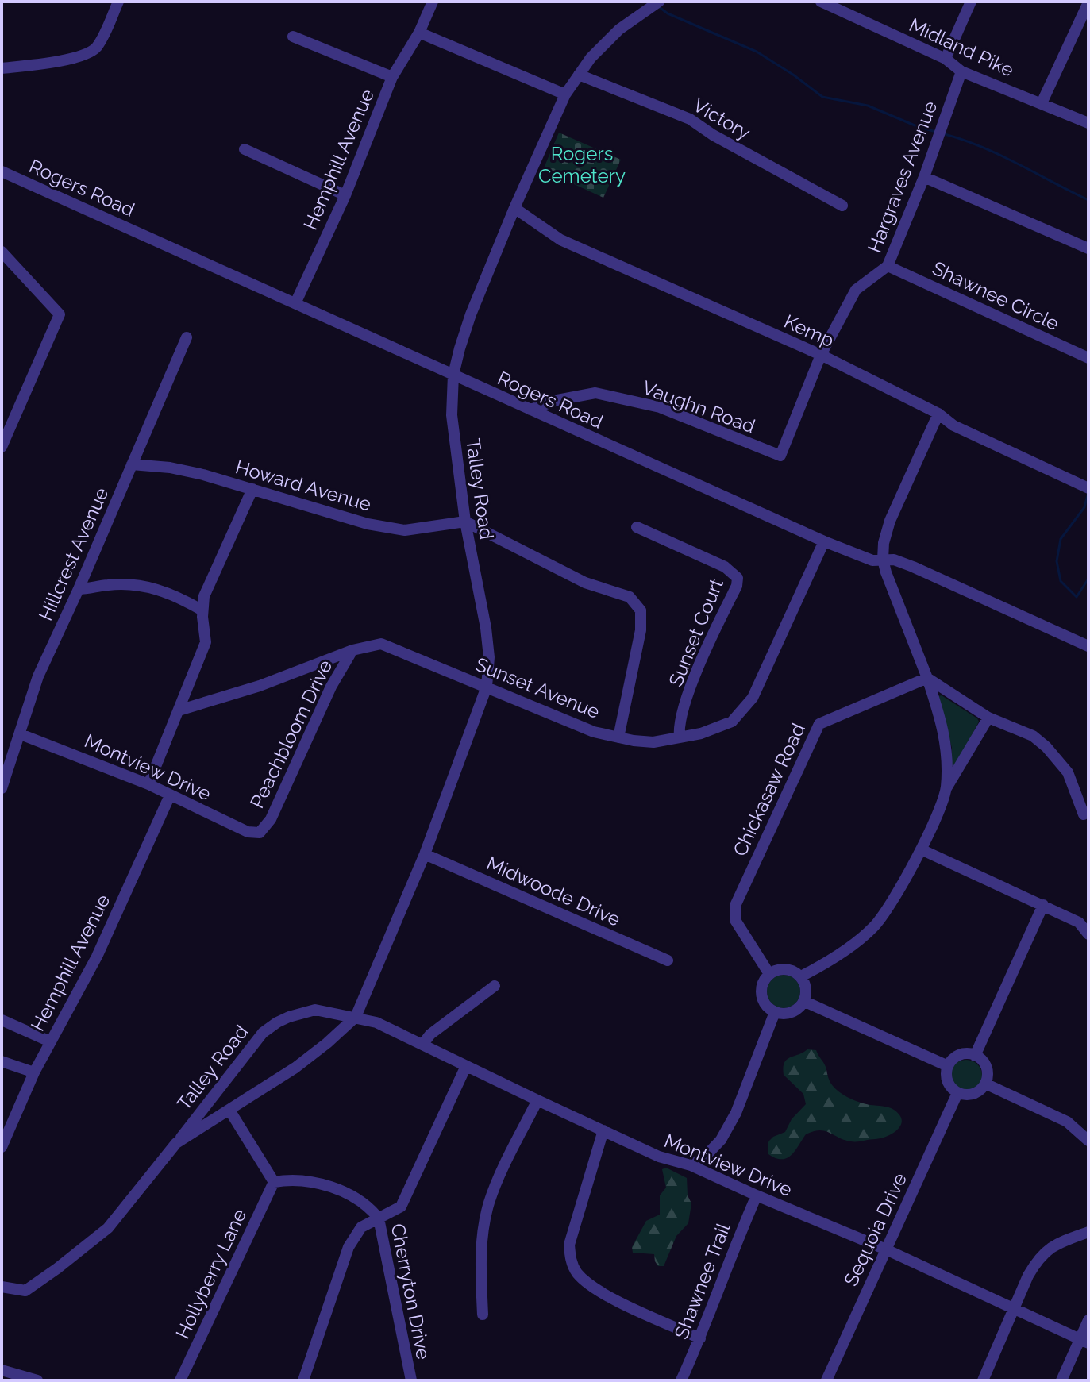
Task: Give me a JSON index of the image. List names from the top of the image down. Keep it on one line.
{"streets":{"street":["Midland Pike","Victory","Hemphill Avenue","Hargraves Avenue","Rogers Road","Shawnee Circle","Kemp","Vaughn Road","Howard Avenue","Talley Road","Hillcrest Avenue","Sunset Court","Sunset Avenue","Peachbloom Drive","Montview Drive","Chickasaw Road","Midwoode Drive","Sequoia Drive","Hollyberry Lane","Shawnee Trail","Cherryton Drive"]},"crossings":[["Midland Pike","Hargraves Avenue"],["Victory","Talley Road"],["Hemphill Avenue","Rogers Road"],["Hemphill Avenue","Montview Drive"],["Hargraves Avenue","Shawnee Circle"],["Hargraves Avenue","Kemp"],["Hargraves Avenue","Vaughn Road"],["Rogers Road","Vaughn Road"],["Rogers Road","Talley Road"],["Rogers Road","Sunset Avenue"],["Kemp","Talley Road"],["Howard Avenue","Talley Road"],["Howard Avenue","Hillcrest Avenue"],["Talley Road","Sunset Avenue"],["Talley Road","Montview Drive"],["Talley Road","Midwoode Drive"],["Hillcrest Avenue","Montview Drive"],["Sunset Court","Sunset Avenue"],["Sunset Avenue","Peachbloom Drive"],["Peachbloom Drive","Montview Drive"],["Montview Drive","Sequoia Drive"],["Montview Drive","Shawnee Trail"],["Hollyberry Lane","Cherryton Drive"]],"parks":["Rogers Cemetery"]}
